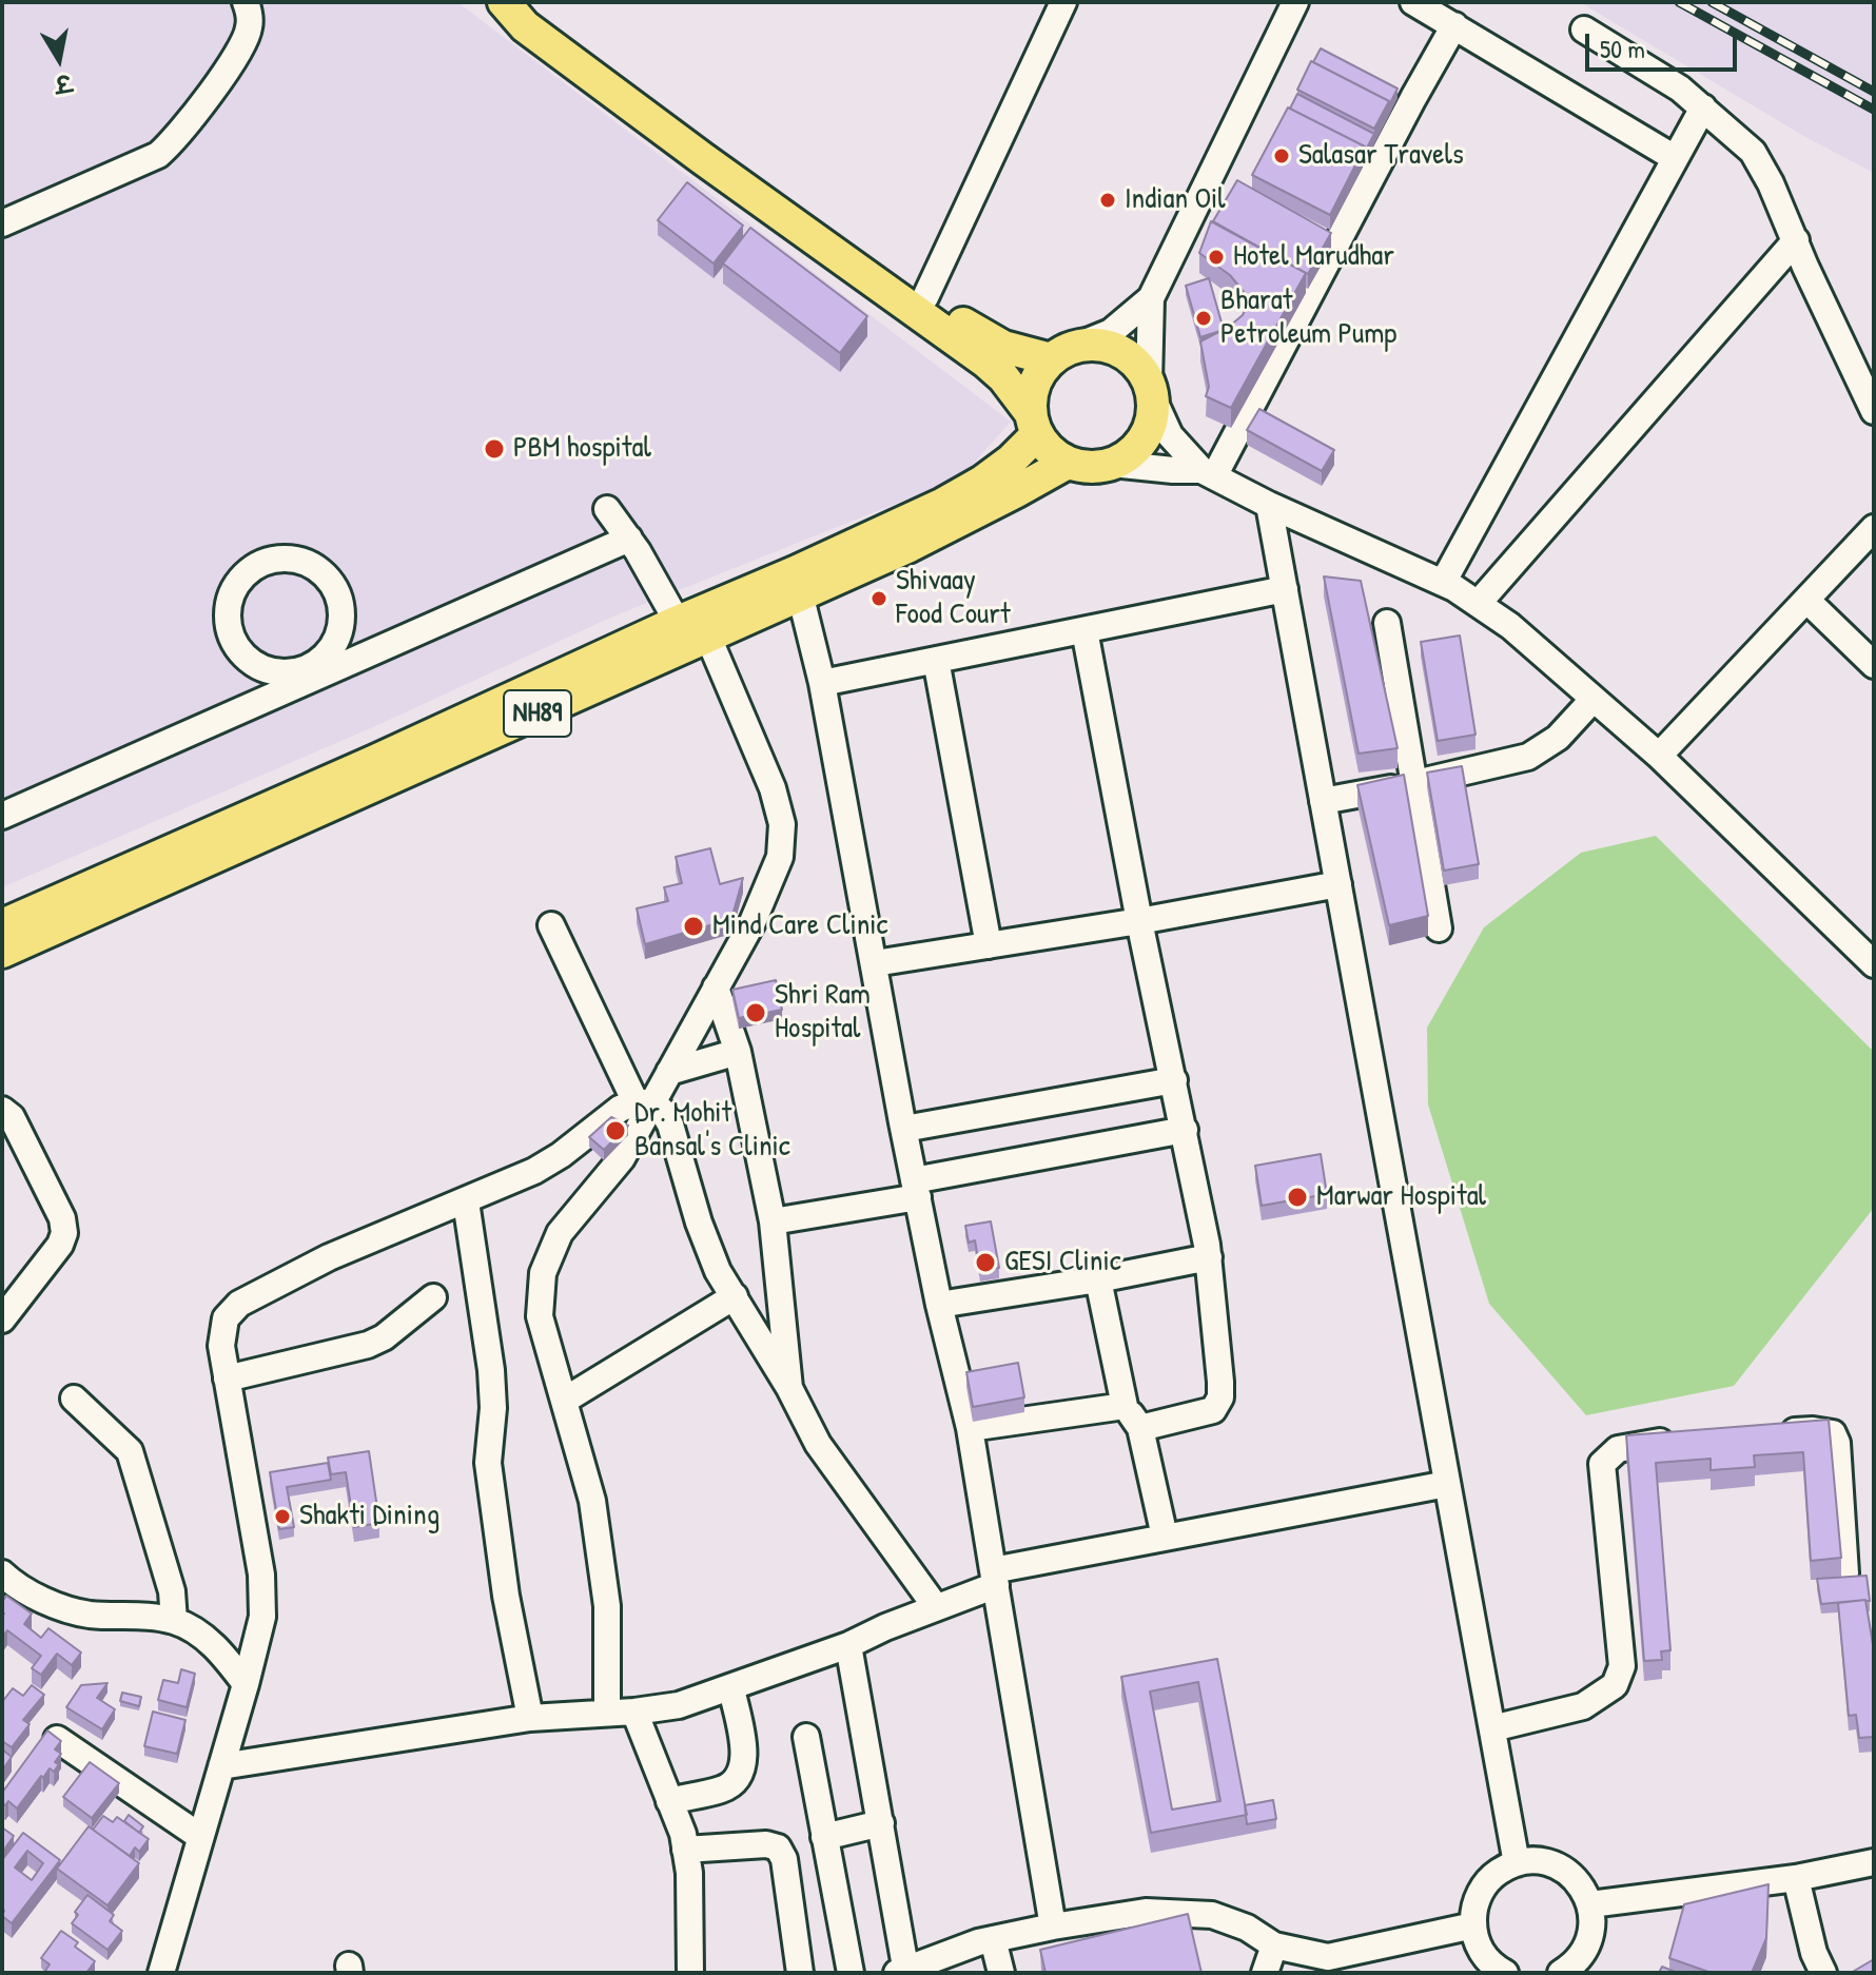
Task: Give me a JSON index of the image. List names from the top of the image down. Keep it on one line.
{"streets":{"main road":["NH89"]},"places":["Salasar Travels","Indian Oil","Hotel Marudhar","Bharat Petroleum Pump","PBM hospital","Shivaay Food Court","Mind Care Clinic","Shri Ram Hospital","Dr. Mohit Bansal's Clinic","Marwar Hospital","GESI Clinic","Shakti Dining"],"scale_bar":"50 m","north":"bottom"}
